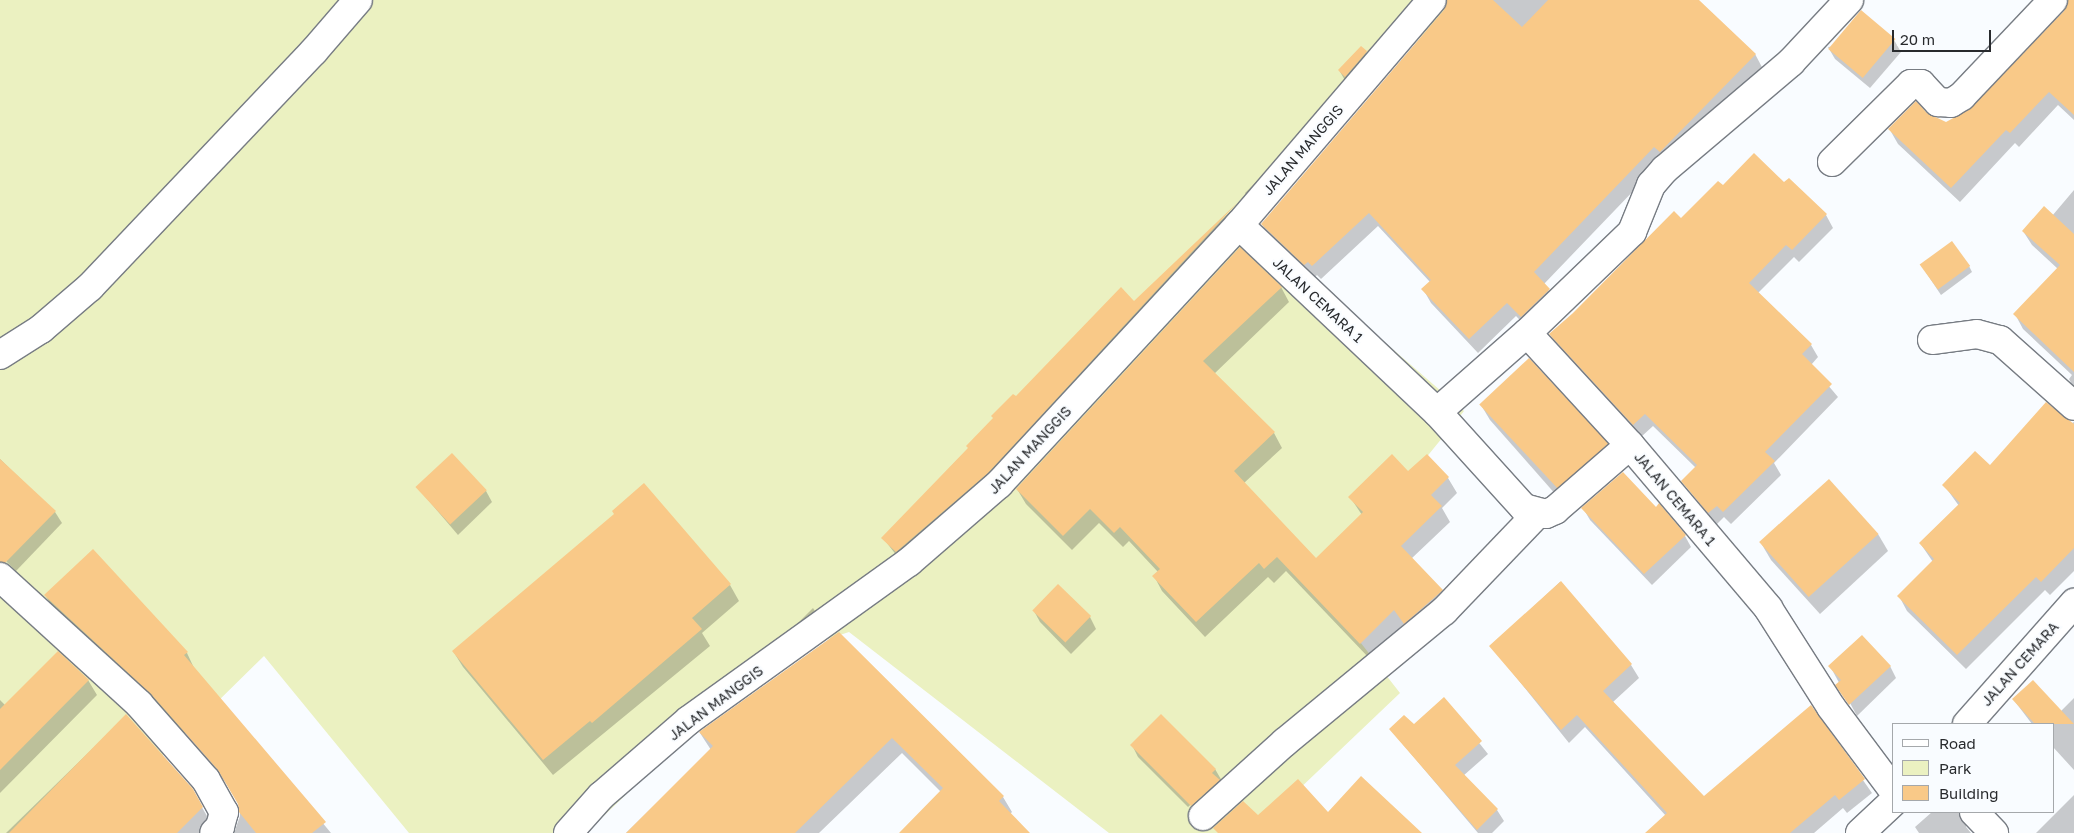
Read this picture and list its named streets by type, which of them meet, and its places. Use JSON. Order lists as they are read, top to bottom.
{
  "streets": {
    "street": ["JALAN MANGGIS", "JALAN CEMARA 1", "JALAN CEMARA"]
  },
  "crossings": [
    ["JALAN MANGGIS", "JALAN CEMARA 1"]
  ],
  "legend": ["Road", "Park", "Building"],
  "scale_bar": "20 m"
}
